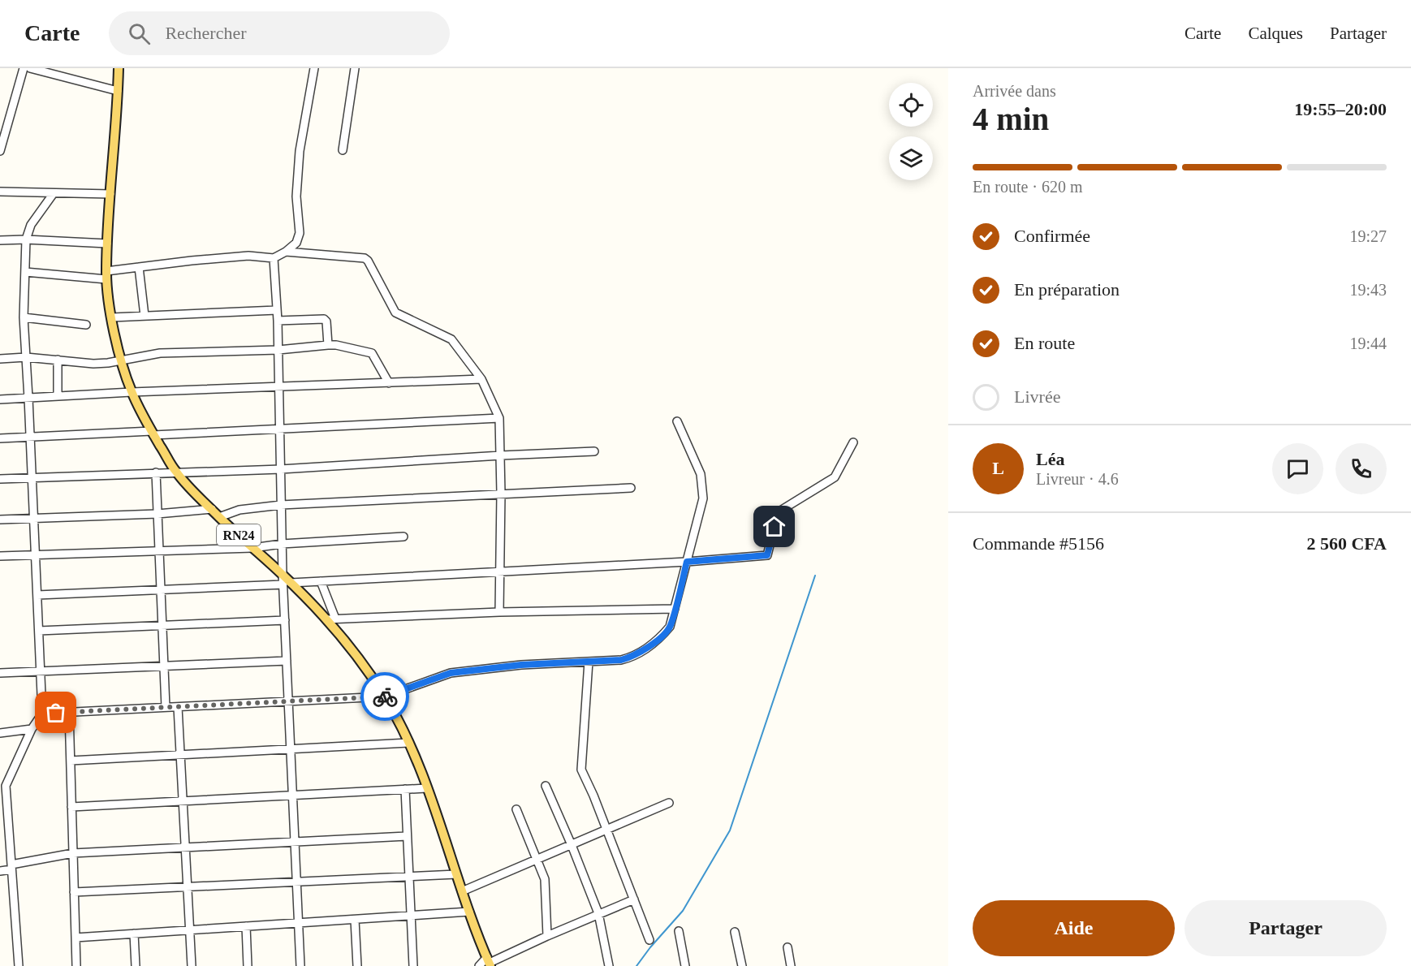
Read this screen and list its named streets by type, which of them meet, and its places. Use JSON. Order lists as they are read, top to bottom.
{
  "streets": {
    "main road": ["RN24"]
  },
  "page": {
    "header": "Carte",
    "search": "Rechercher",
    "nav": ["Carte", "Calques", "Partager"],
    "heading": ["4 min", "Arrivée dans", "19:55–20:00"],
    "panel": [
      "Léa",
      "Livreur · 4.6",
      "Commande #5156",
      "2 560 CFA"
    ],
    "bar": "En route · 620 m",
    "list": [
      ["Confirmée", "19:27"],
      ["En préparation", "19:43"],
      ["En route", "19:44"],
      "Livrée"
    ],
    "round": "L",
    "buttons": ["Aide", "Partager"]
  }
}
